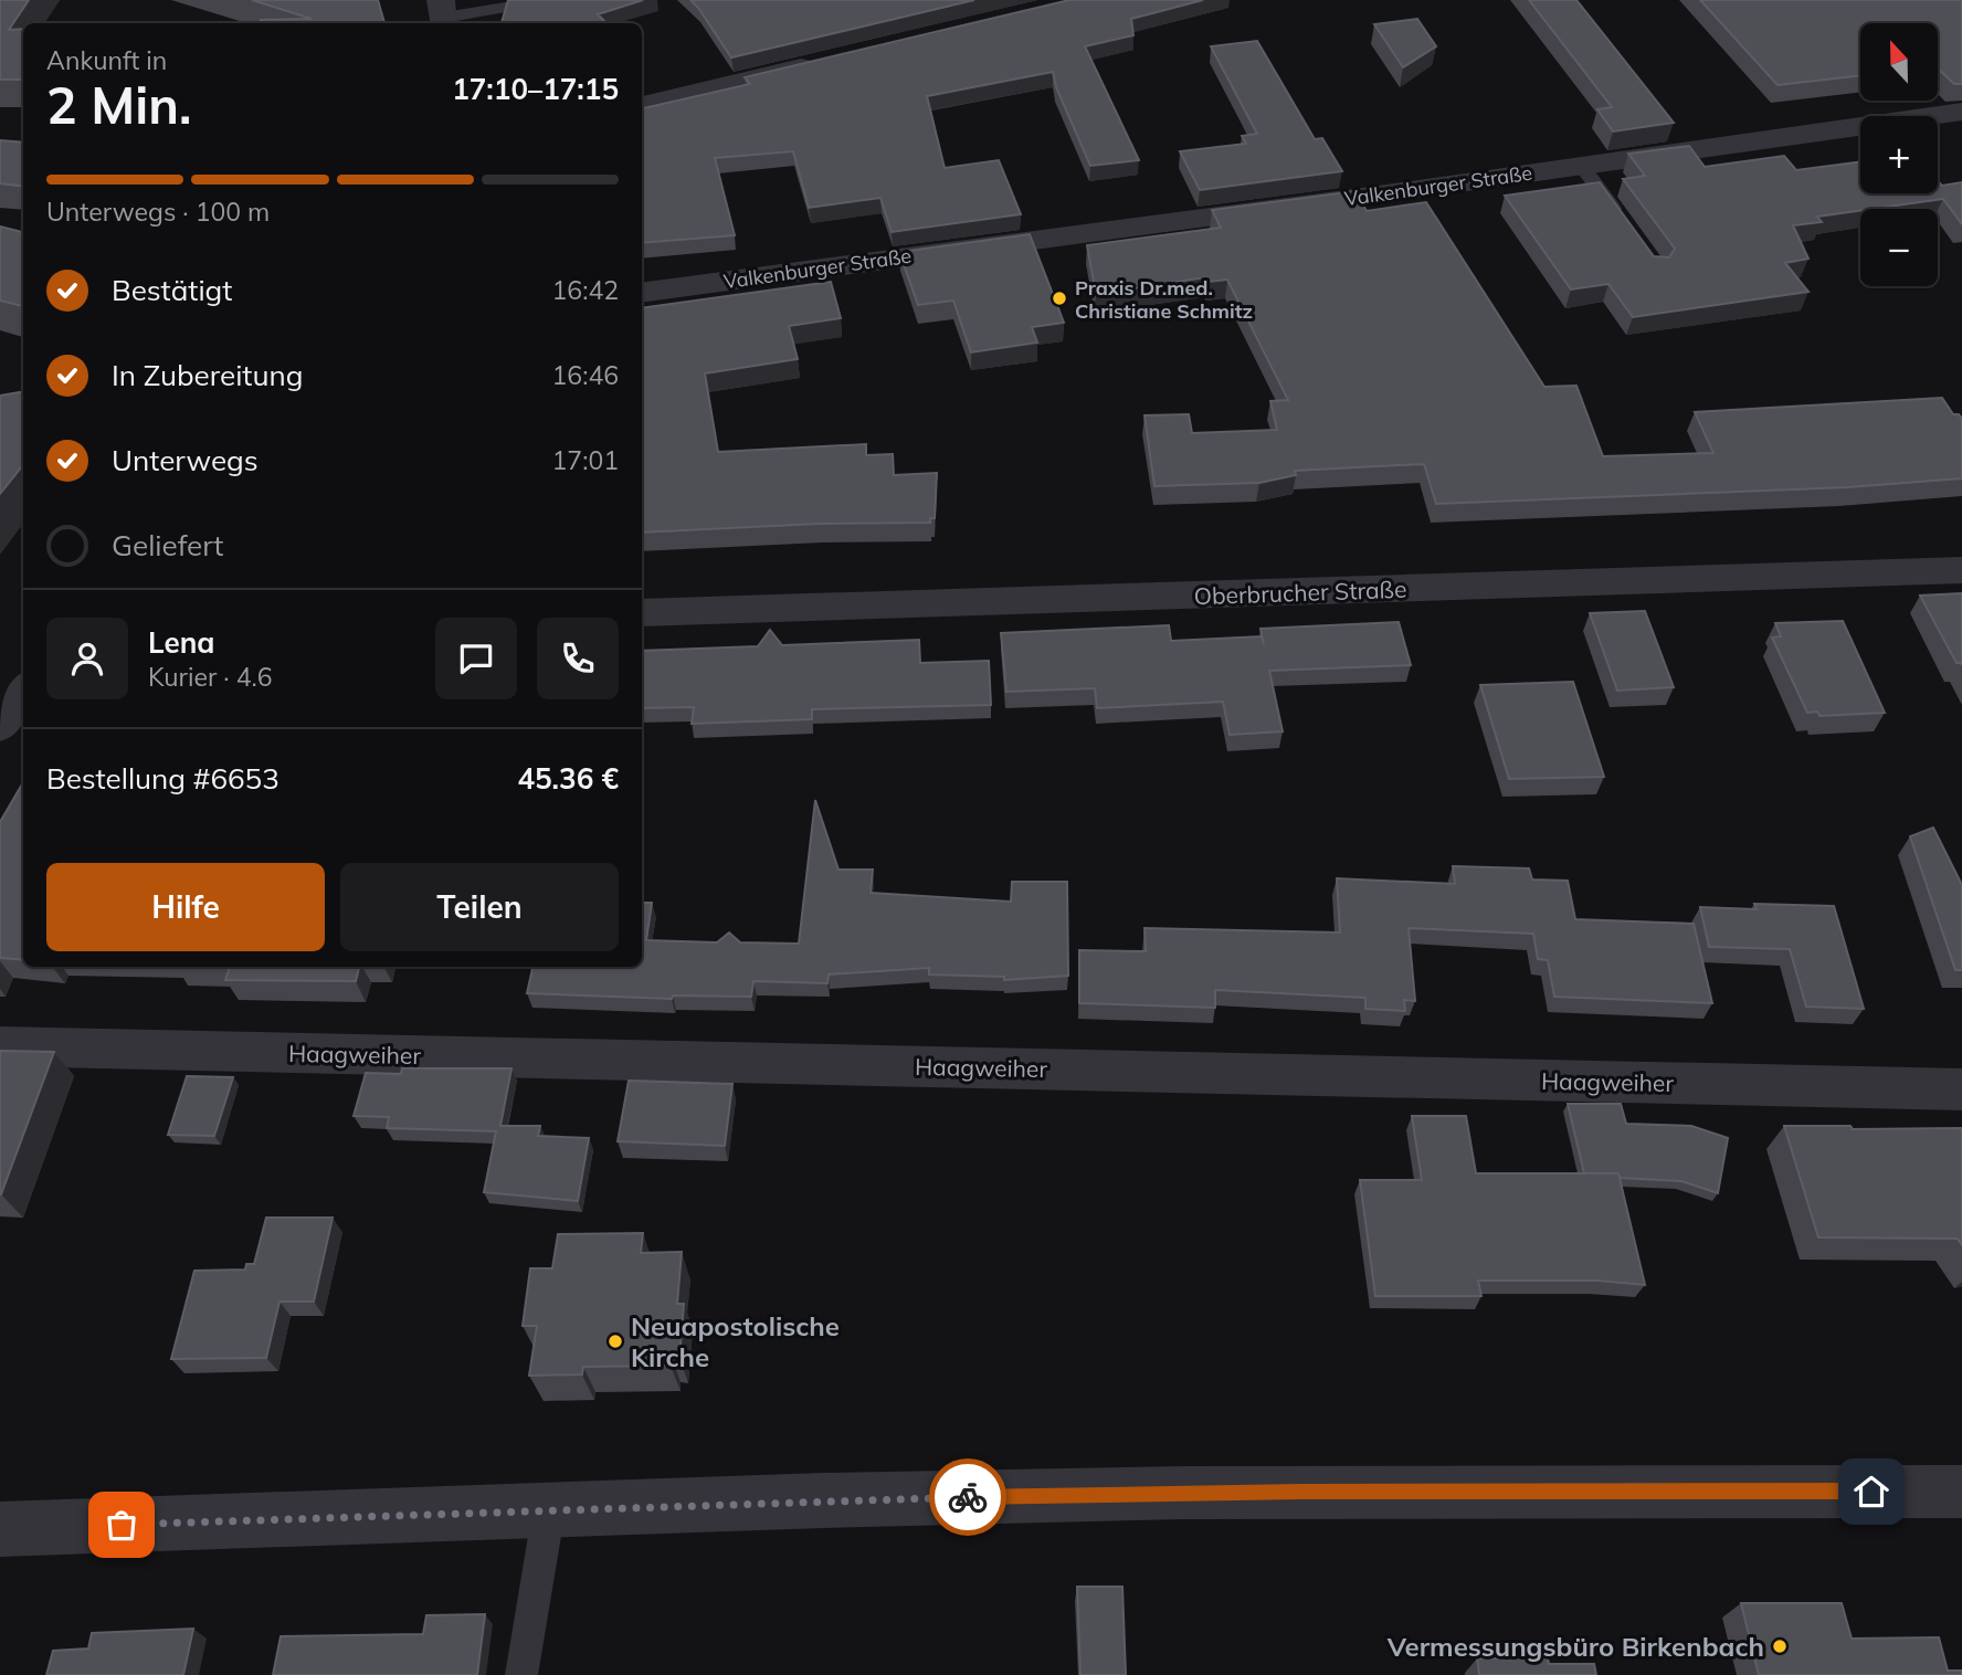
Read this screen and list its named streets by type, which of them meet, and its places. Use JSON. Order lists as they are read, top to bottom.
{
  "streets": {
    "street": ["Valkenburger Straße", "Oberbrucher Straße", "Haagweiher"]
  },
  "places": ["Praxis Dr.med. Christiane Schmitz", "Neuapostolische Kirche", "Vermessungsbüro Birkenbach"],
  "north": "top",
  "page": {
    "map_buttons": ["+", "−"],
    "heading": ["2 Min.", "Ankunft in", "17:10–17:15"],
    "panel": [
      "Lena",
      "Kurier · 4.6",
      "Bestellung #6653",
      "45.36 €"
    ],
    "bar": "Unterwegs · 100 m",
    "list": [
      ["Bestätigt", "16:42"],
      ["In Zubereitung", "16:46"],
      ["Unterwegs", "17:01"],
      "Geliefert"
    ],
    "buttons": ["Hilfe", "Teilen"]
  }
}
